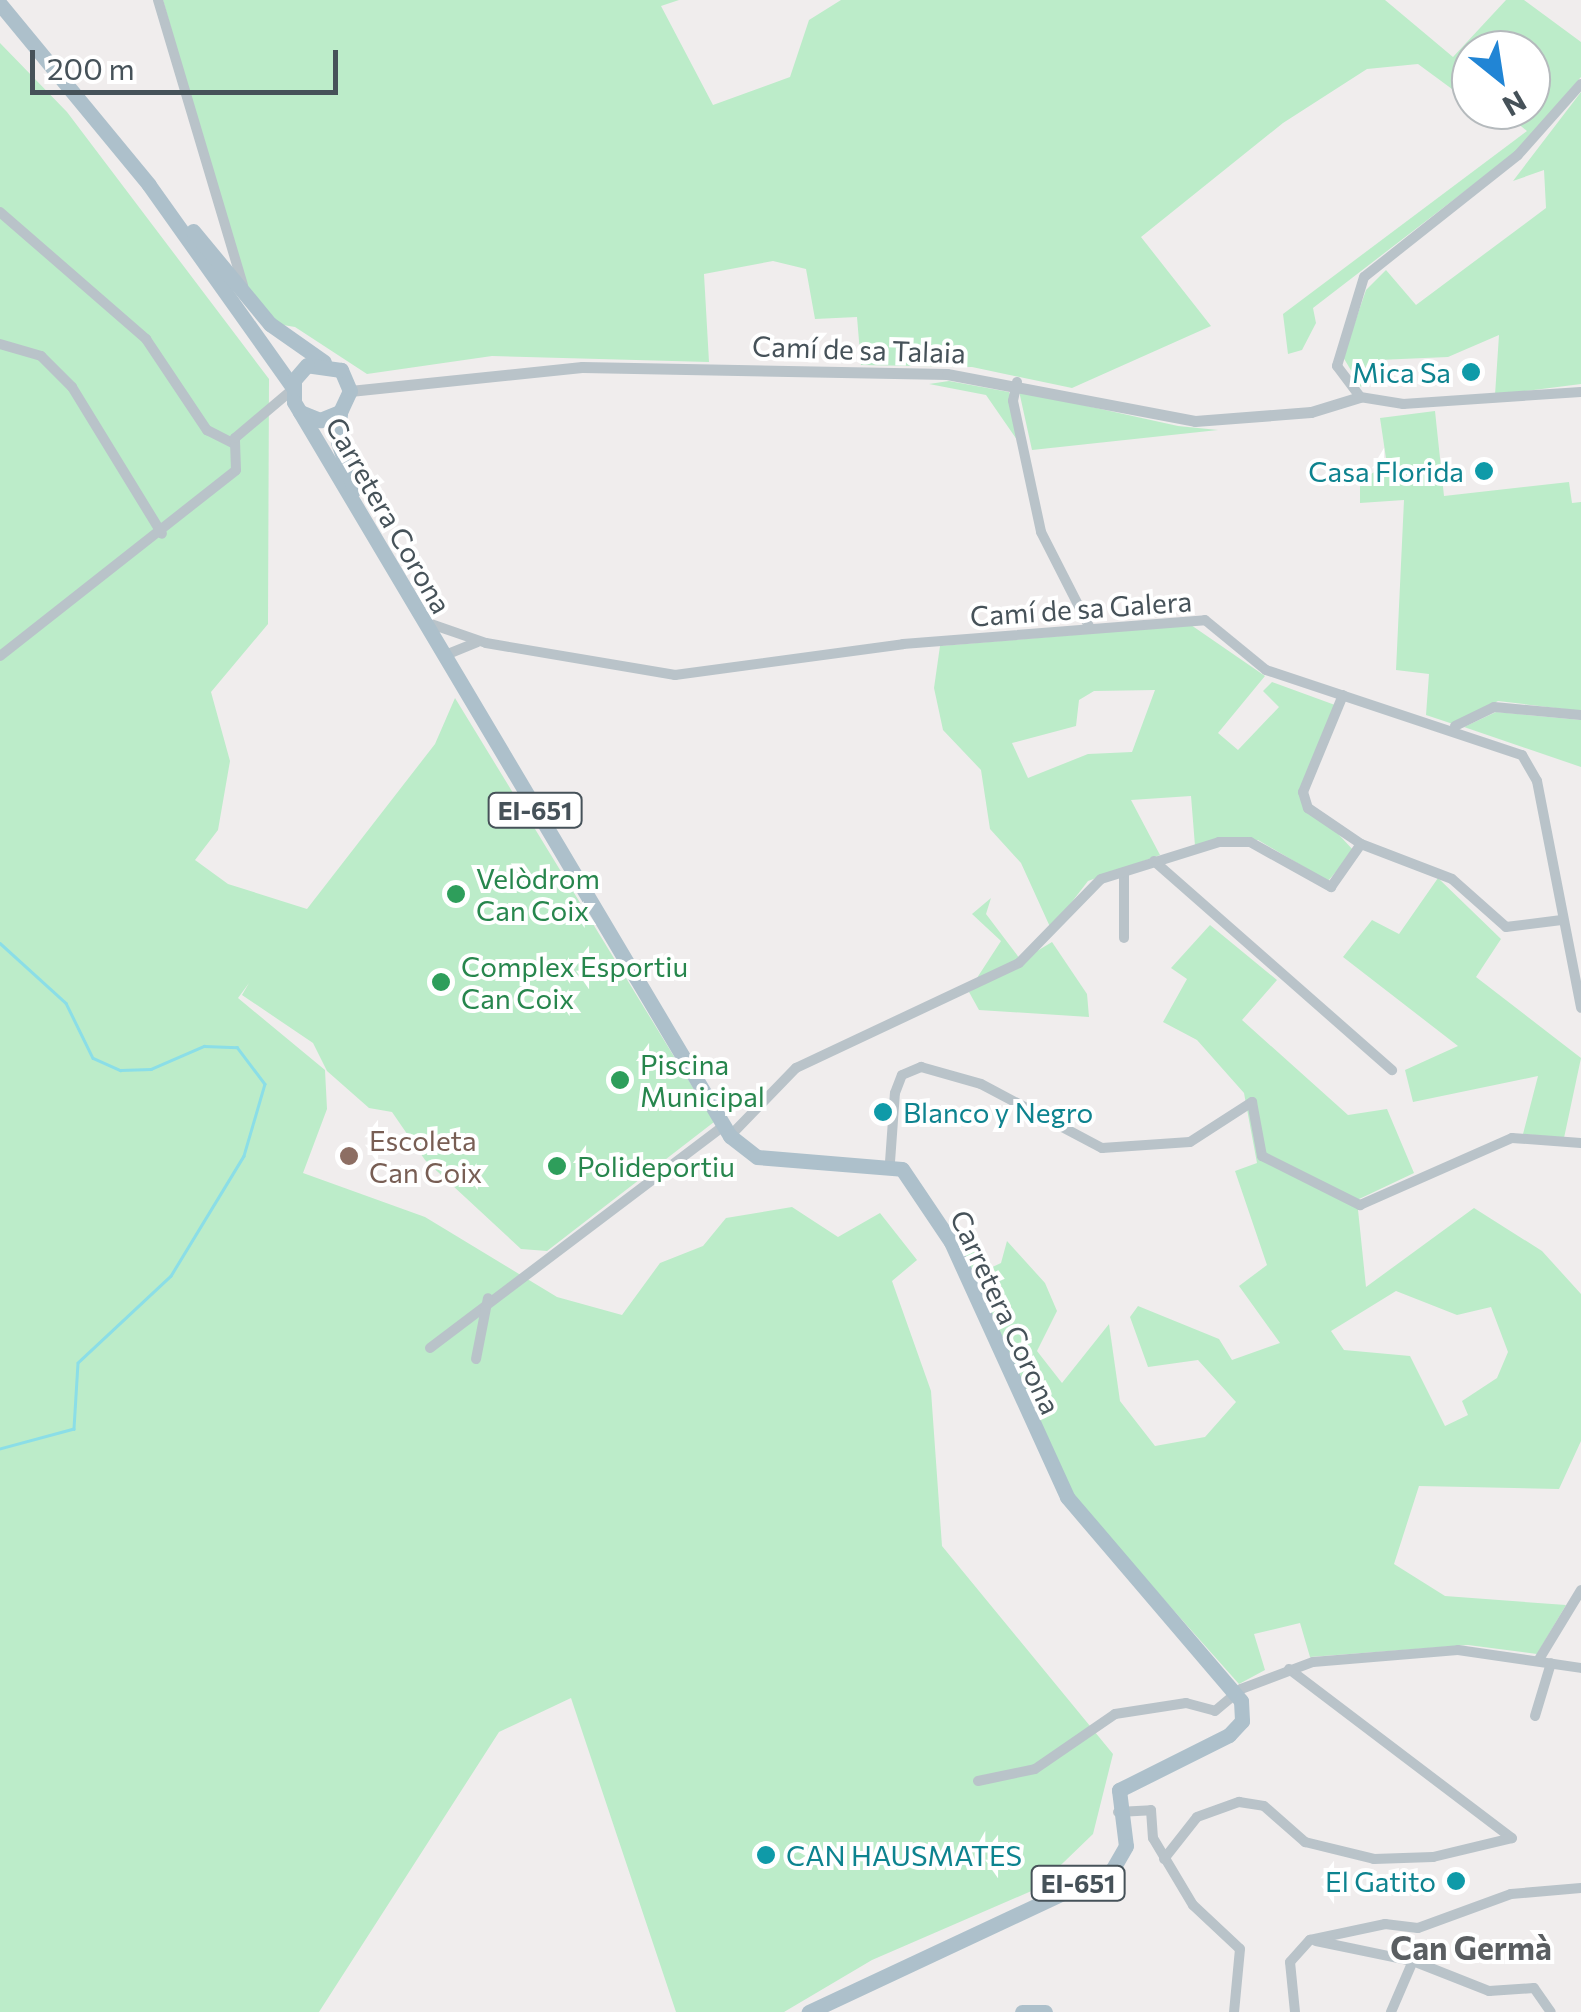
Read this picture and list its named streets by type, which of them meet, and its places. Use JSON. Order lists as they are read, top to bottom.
{
  "streets": {
    "main road": ["Carretera Corona", "EI-651"],
    "street": ["Camí de sa Talaia", "Camí de sa Galera"]
  },
  "crossings": [
    ["Camí de sa Talaia", "Carretera Corona"],
    ["Camí de sa Talaia", "EI-651"],
    ["Carretera Corona", "Camí de sa Galera"],
    ["Carretera Corona", "EI-651"]
  ],
  "districts": ["Can Germà"],
  "places": [
    "Mica Sa",
    "Casa Florida",
    "Velòdrom Can Coix",
    "Complex Esportiu Can Coix",
    "Piscina Municipal",
    "Blanco y Negro",
    "Escoleta Can Coix",
    "Polideportiu",
    "CAN HAUSMATES",
    "El Gatito"
  ],
  "scale_bar": "200 m",
  "north": "bottom right"
}
